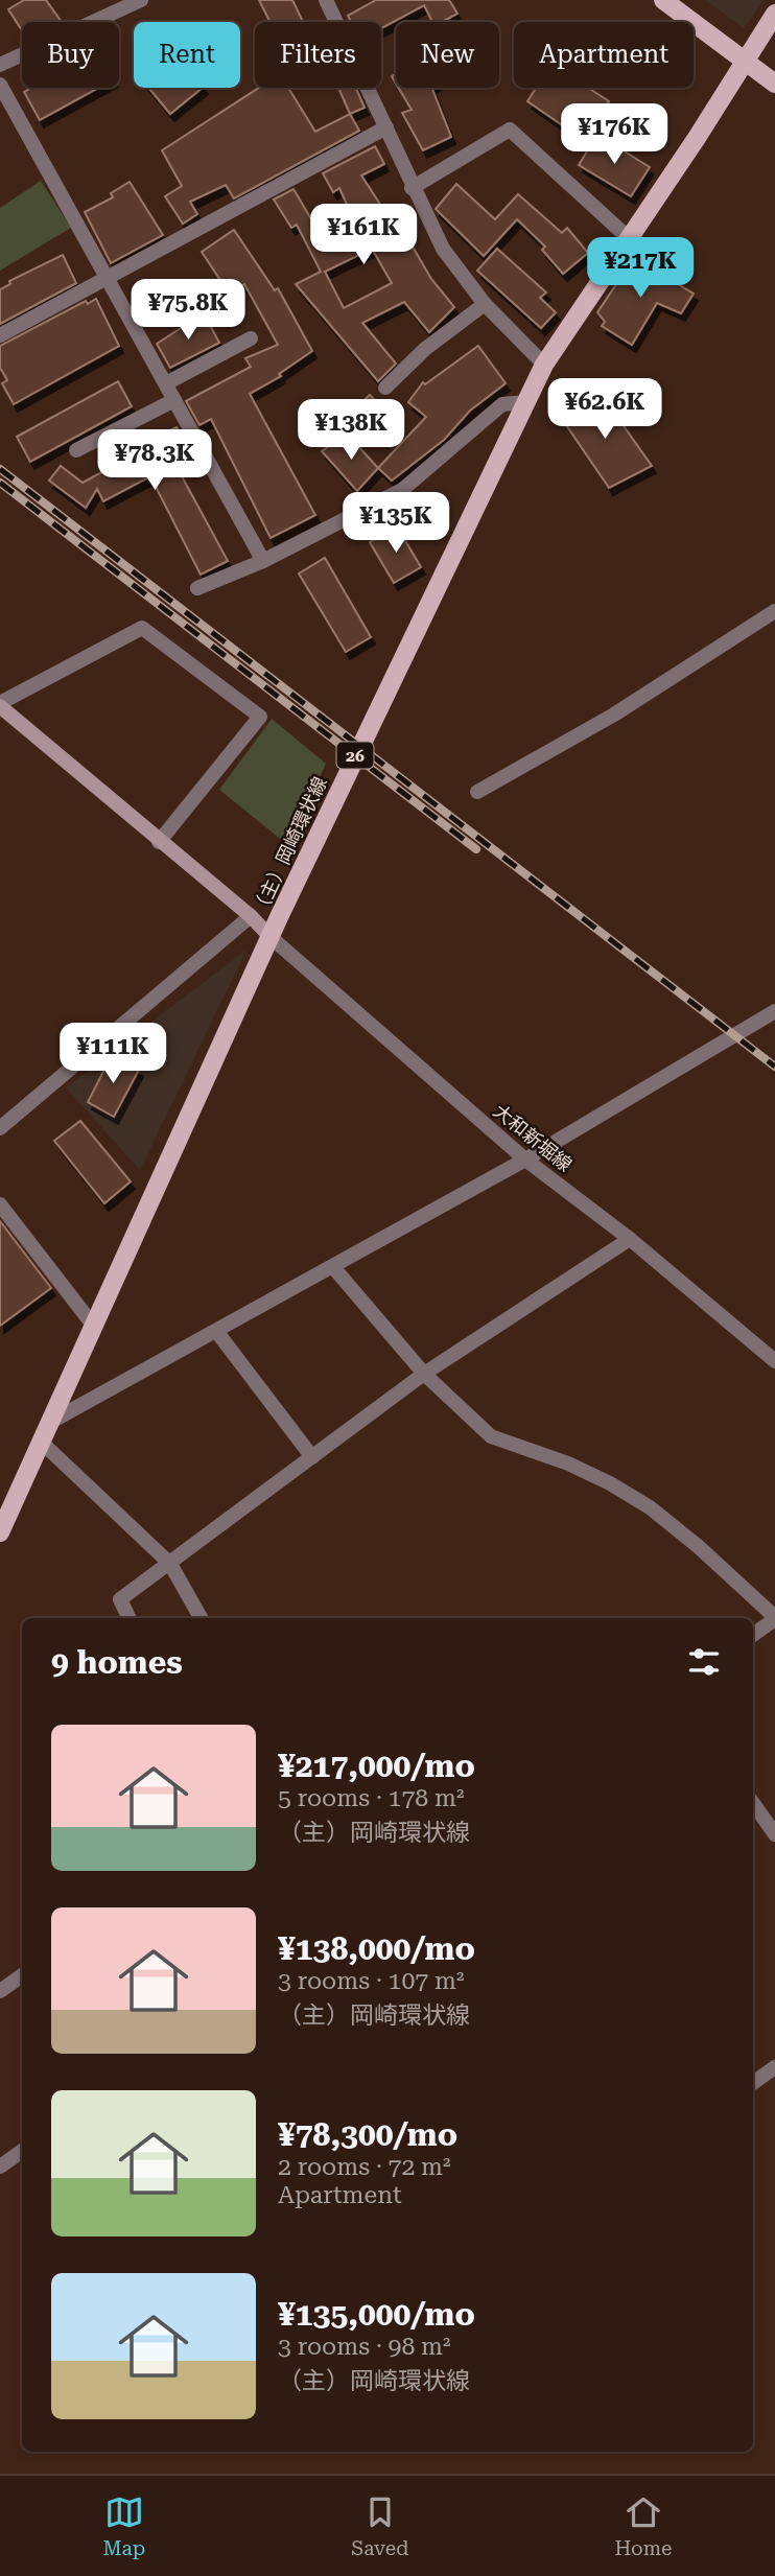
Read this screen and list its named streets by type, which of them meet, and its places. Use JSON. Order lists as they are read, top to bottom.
{
  "streets": {
    "main road": ["26", "（主）岡崎環状線"],
    "street": ["大和新堀線"]
  },
  "crossings": [
    ["（主）岡崎環状線", "大和新堀線"]
  ],
  "page": {
    "chip": [
      "Buy",
      "Rent",
      "Filters",
      "New",
      "Apartment"
    ],
    "price": [
      "¥176K",
      "¥161K",
      "¥217K",
      "¥75.8K",
      "¥62.6K",
      "¥138K",
      "¥78.3K",
      "¥135K",
      "¥111K"
    ],
    "heading": "9 homes",
    "list": [
      {
        "name": "¥217,000/mo",
        "note": "5 rooms · 178 m² · （主）岡崎環状線"
      },
      {
        "name": "¥138,000/mo",
        "note": "3 rooms · 107 m² · （主）岡崎環状線"
      },
      {
        "name": "¥78,300/mo",
        "note": "2 rooms · 72 m² · Apartment"
      },
      {
        "name": "¥135,000/mo",
        "note": "3 rooms · 98 m² · （主）岡崎環状線"
      }
    ],
    "tabs": ["Map", "Saved", "Home"]
  }
}
